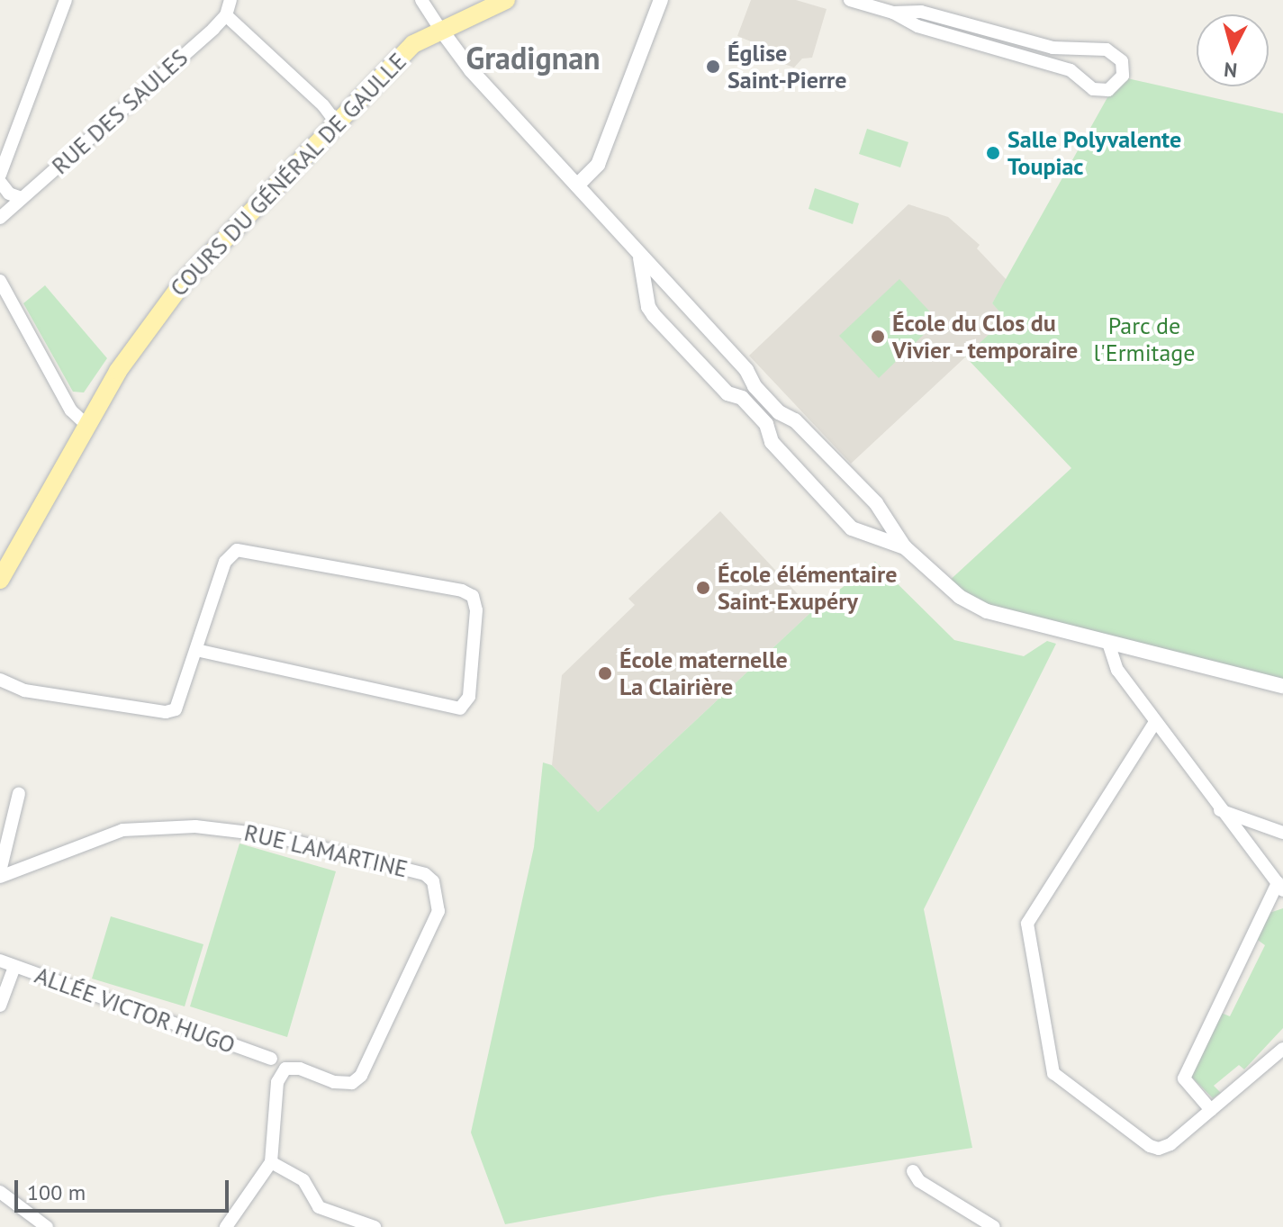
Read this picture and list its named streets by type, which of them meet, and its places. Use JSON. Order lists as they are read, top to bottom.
{
  "streets": {
    "main road": ["COURS DU GÉNÉRAL DE GAULLE"],
    "street": ["RUE DES SAULES", "RUE LAMARTINE", "ALLÉE VICTOR HUGO"]
  },
  "districts": ["Gradignan"],
  "parks": ["Parc de l'Ermitage"],
  "places": [
    "Église Saint-Pierre",
    "Salle Polyvalente Toupiac",
    "École du Clos du Vivier - temporaire",
    "École élémentaire Saint-Exupéry",
    "École maternelle La Clairière"
  ],
  "scale_bar": "100 m",
  "north": "bottom"
}
